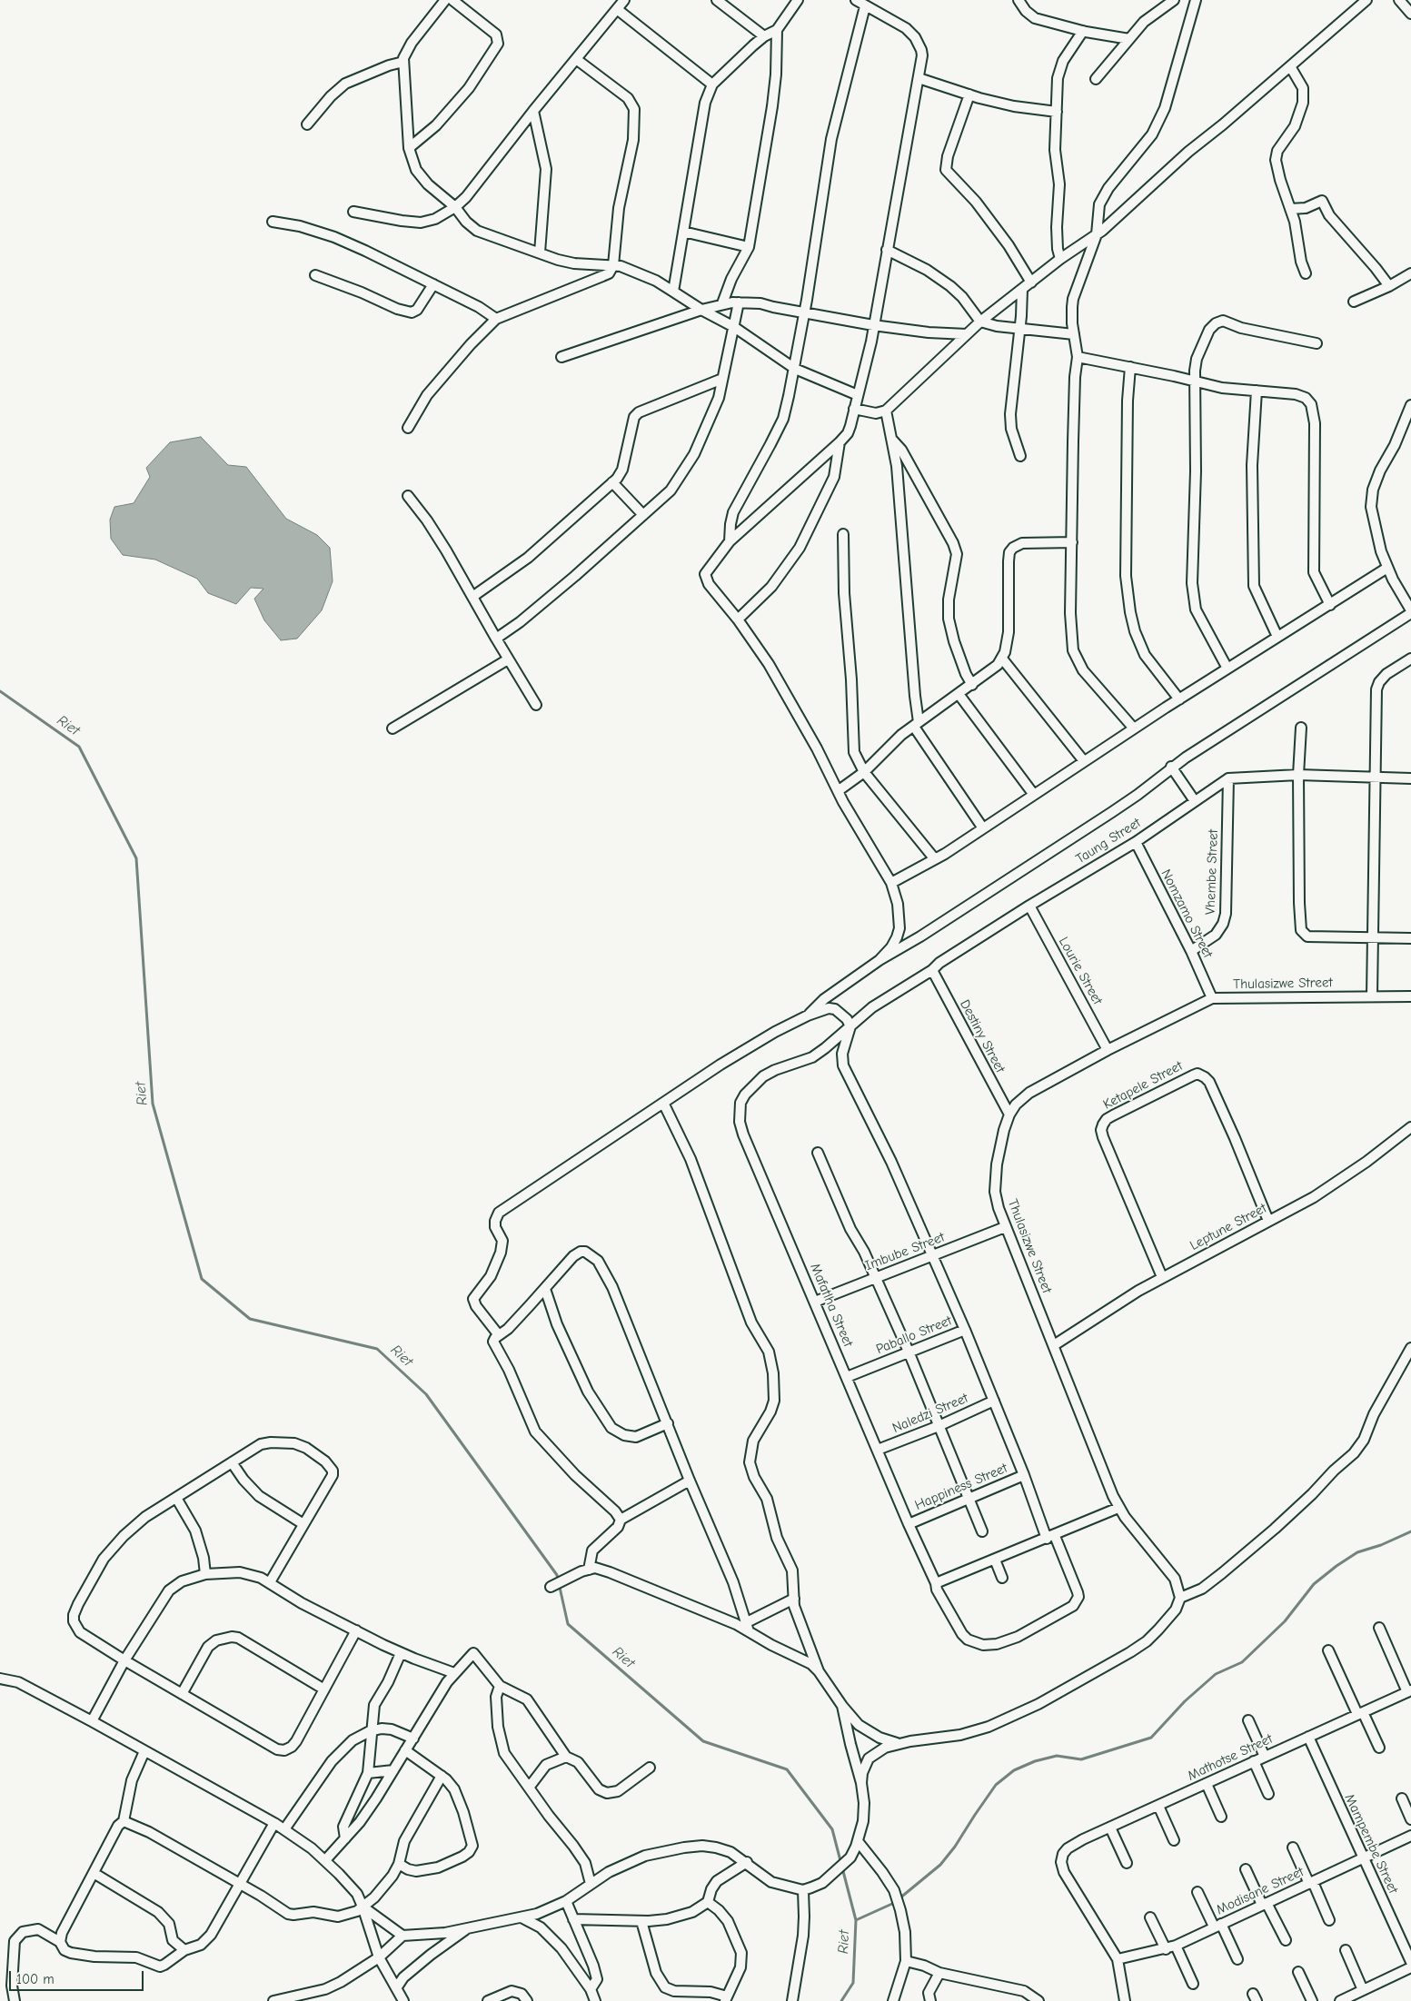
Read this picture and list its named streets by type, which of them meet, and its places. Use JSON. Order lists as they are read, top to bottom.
{
  "streets": {
    "street": [
      "Taung Street",
      "Vhembe Street",
      "Nomzamo Street",
      "Lourie Street",
      "Thulasizwe Street",
      "Destiny Street",
      "Ketapele Street",
      "Leptune Street",
      "Imbube Street",
      "Mafatlha Street",
      "Paballo Street",
      "Naledzi Street",
      "Happiness Street",
      "Mathotse Street",
      "Mampembe Street",
      "Modisane Street"
    ]
  },
  "crossings": [
    ["Taung Street", "Vhembe Street"],
    ["Taung Street", "Nomzamo Street"],
    ["Taung Street", "Lourie Street"],
    ["Taung Street", "Destiny Street"],
    ["Taung Street", "Mafatlha Street"],
    ["Taung Street", "Paballo Street"],
    ["Vhembe Street", "Nomzamo Street"],
    ["Nomzamo Street", "Thulasizwe Street"],
    ["Lourie Street", "Thulasizwe Street"],
    ["Thulasizwe Street", "Destiny Street"],
    ["Thulasizwe Street", "Leptune Street"],
    ["Thulasizwe Street", "Imbube Street"],
    ["Ketapele Street", "Leptune Street"],
    ["Imbube Street", "Mafatlha Street"],
    ["Imbube Street", "Paballo Street"],
    ["Mafatlha Street", "Paballo Street"],
    ["Mafatlha Street", "Naledzi Street"],
    ["Mafatlha Street", "Happiness Street"],
    ["Paballo Street", "Naledzi Street"],
    ["Paballo Street", "Happiness Street"],
    ["Naledzi Street", "Happiness Street"],
    ["Mathotse Street", "Mampembe Street"],
    ["Mathotse Street", "Modisane Street"],
    ["Mampembe Street", "Modisane Street"]
  ],
  "water": ["Riet"],
  "scale_bar": "100 m"
}
